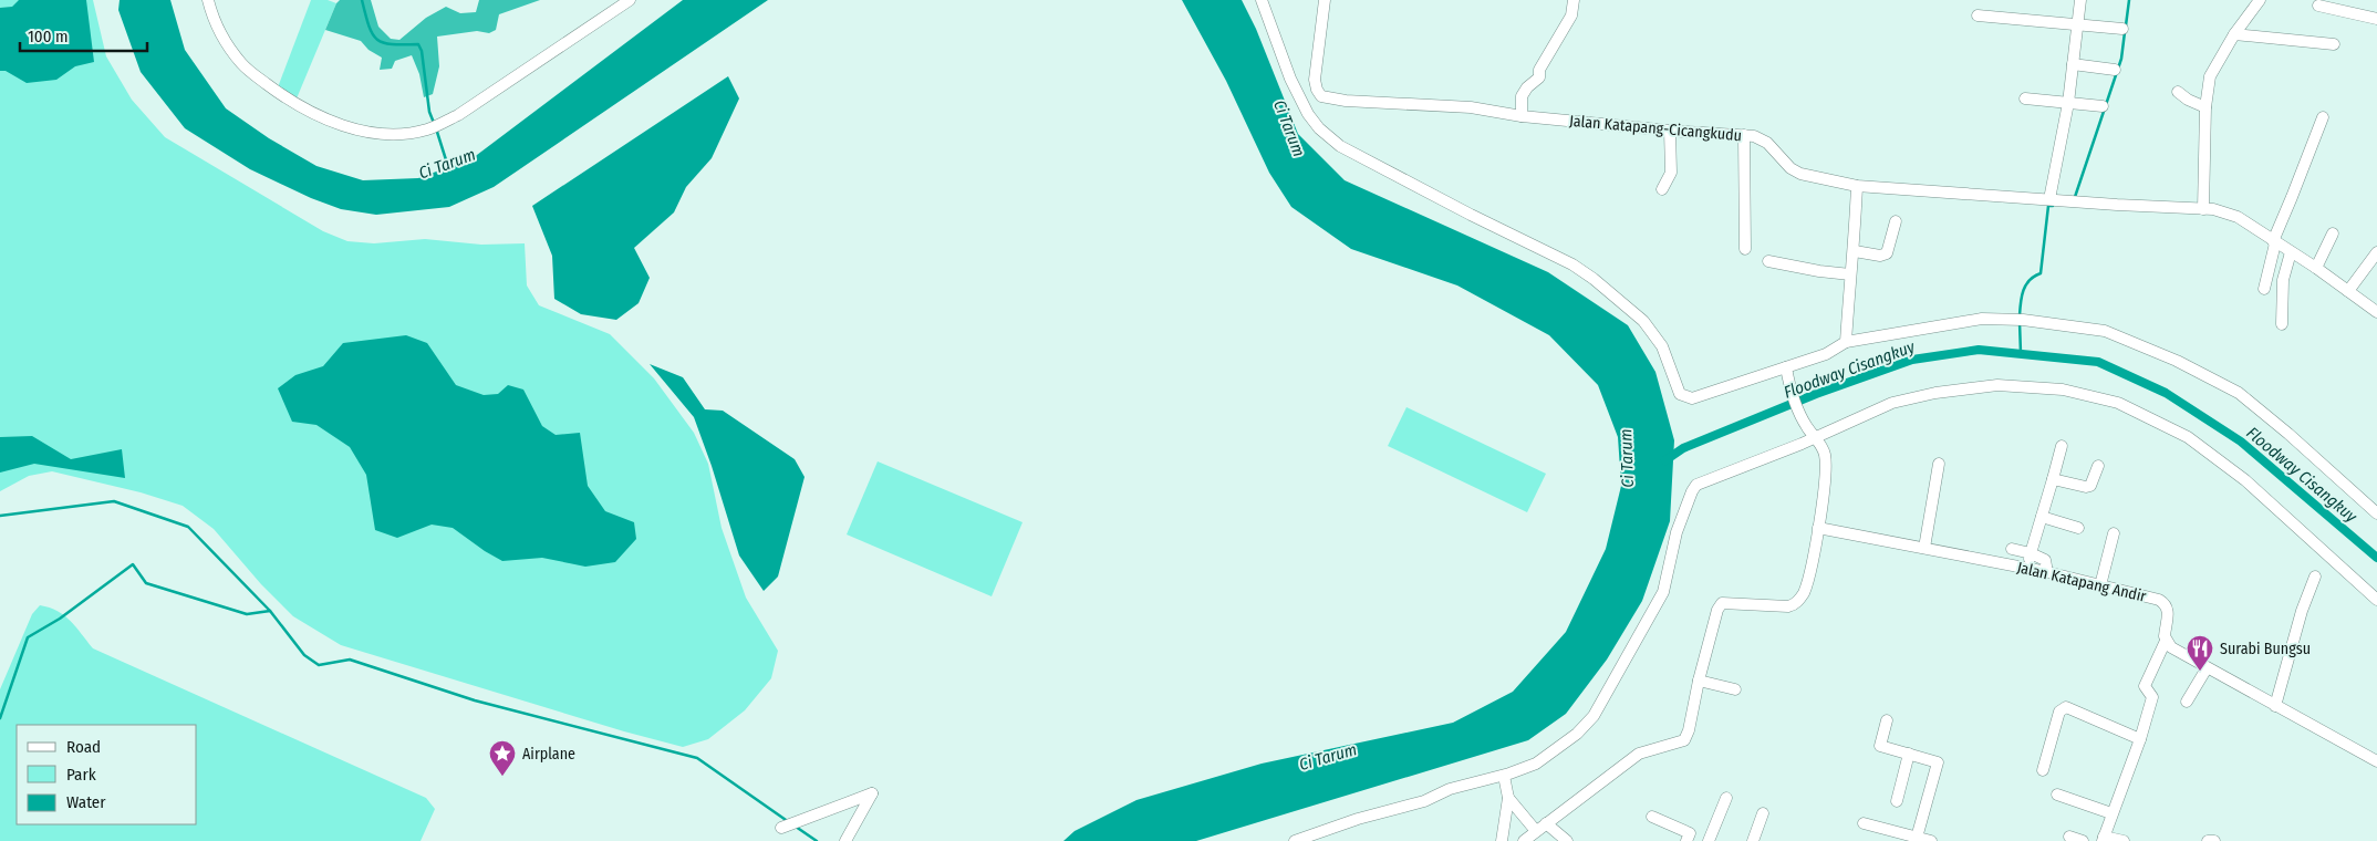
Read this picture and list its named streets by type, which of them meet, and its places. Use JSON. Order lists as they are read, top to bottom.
{
  "streets": {
    "street": ["Jalan Katapang-Cicangkudu", "Jalan Katapang Andir"]
  },
  "water": ["Ci Tarum", "Floodway Cisangkuy"],
  "places": {
    "restaurant": ["Surabi Bungsu"],
    "place": ["Airplane"]
  },
  "legend": ["Road", "Park", "Water"],
  "scale_bar": "100 m"
}
